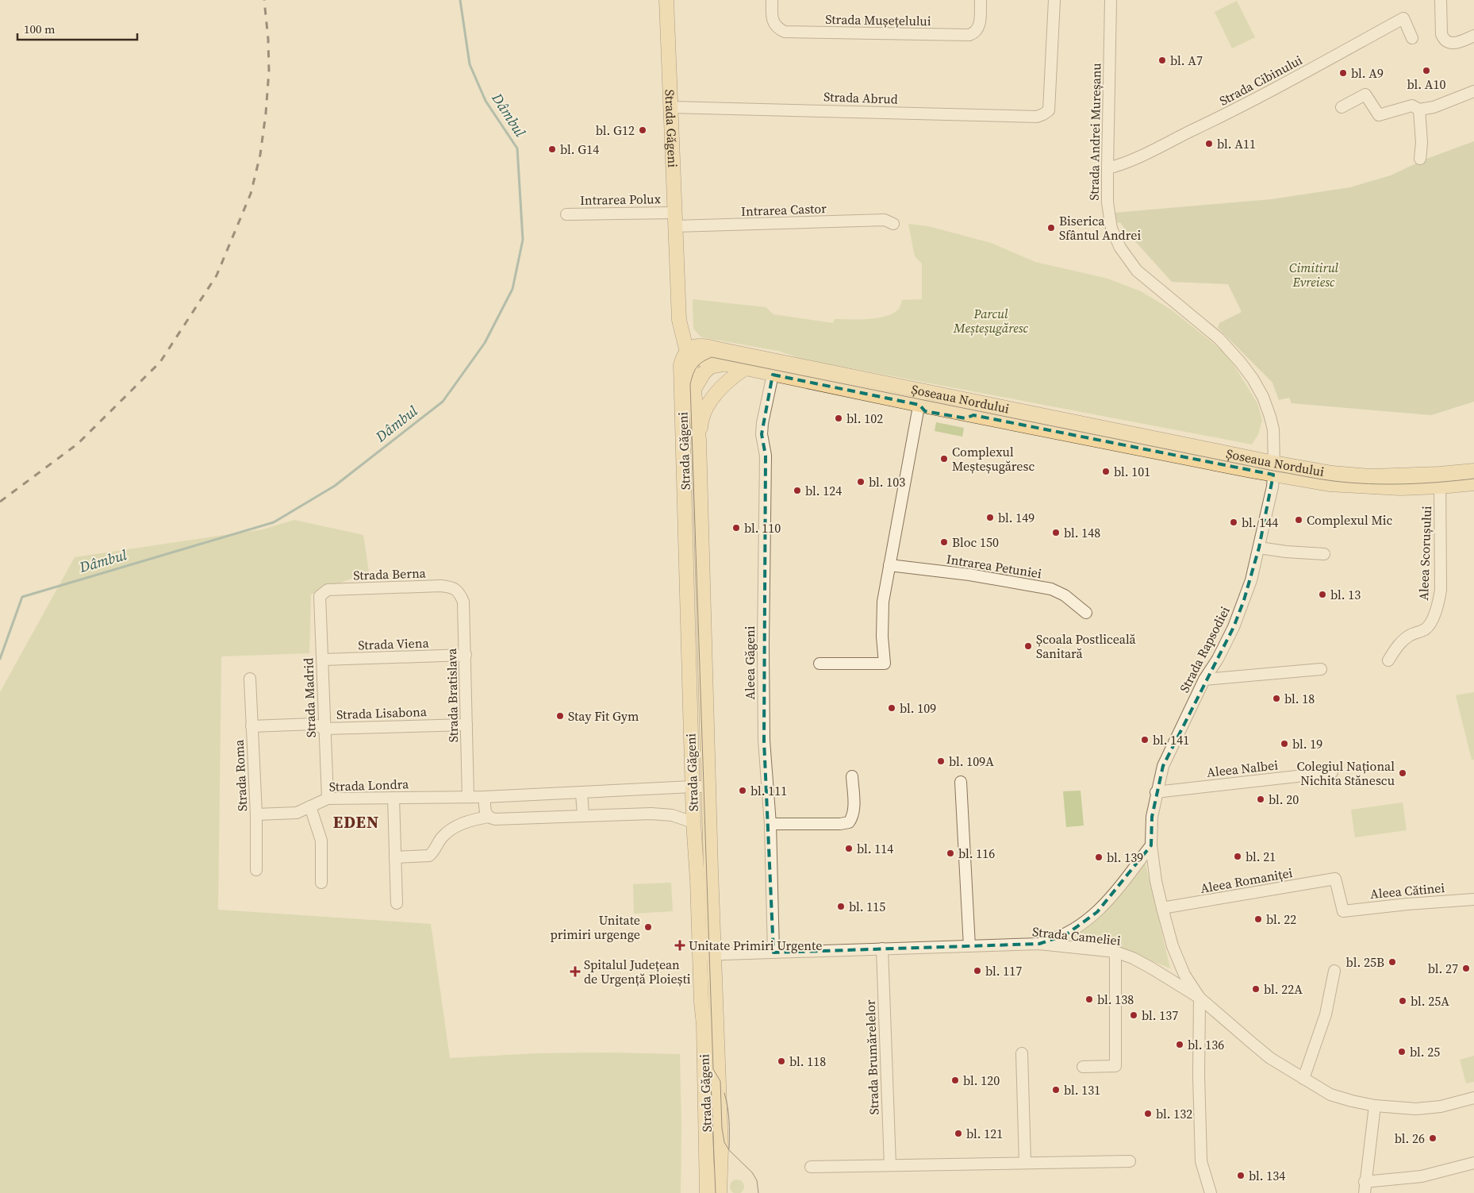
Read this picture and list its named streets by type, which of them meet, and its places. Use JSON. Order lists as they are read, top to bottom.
{
  "streets": {
    "main road": ["Strada Găgeni", "Șoseaua Nordului"],
    "street": [
      "Strada Mușețelului",
      "Strada Cibinului",
      "Strada Abrud",
      "Strada Andrei Mureșanu",
      "Intrarea Polux",
      "Intrarea Castor",
      "Aleea Scorușului",
      "Intrarea Petuniei",
      "Strada Berna",
      "Strada Viena",
      "Strada Rapsodiei",
      "Aleea Găgeni",
      "Strada Bratislava",
      "Strada Madrid",
      "Strada Lisabona",
      "Aleea Nalbei",
      "Strada Roma",
      "Strada Londra",
      "Aleea Romaniței",
      "Aleea Cătinei",
      "Strada Cameliei",
      "Strada Brumărelelor"
    ]
  },
  "crossings": [
    ["Strada Cibinului", "Strada Andrei Mureșanu"],
    ["Strada Abrud", "Strada Găgeni"],
    ["Strada Găgeni", "Intrarea Polux"],
    ["Strada Găgeni", "Intrarea Castor"],
    ["Strada Găgeni", "Șoseaua Nordului"],
    ["Strada Găgeni", "Strada Londra"],
    ["Strada Găgeni", "Strada Cameliei"],
    ["Strada Andrei Mureșanu", "Șoseaua Nordului"],
    ["Strada Andrei Mureșanu", "Strada Rapsodiei"],
    ["Șoseaua Nordului", "Aleea Scorușului"],
    ["Șoseaua Nordului", "Strada Rapsodiei"],
    ["Șoseaua Nordului", "Aleea Găgeni"],
    ["Strada Berna", "Strada Bratislava"],
    ["Strada Berna", "Strada Madrid"],
    ["Strada Viena", "Strada Bratislava"],
    ["Strada Viena", "Strada Madrid"],
    ["Strada Rapsodiei", "Aleea Nalbei"],
    ["Strada Rapsodiei", "Aleea Romaniței"],
    ["Strada Rapsodiei", "Strada Cameliei"],
    ["Aleea Găgeni", "Strada Cameliei"],
    ["Strada Bratislava", "Strada Lisabona"],
    ["Strada Bratislava", "Strada Londra"],
    ["Strada Madrid", "Strada Lisabona"],
    ["Strada Madrid", "Strada Londra"],
    ["Strada Lisabona", "Strada Roma"],
    ["Strada Roma", "Strada Londra"],
    ["Aleea Romaniței", "Aleea Cătinei"],
    ["Strada Cameliei", "Strada Brumărelelor"]
  ],
  "districts": ["EDEN"],
  "water": ["Dâmbul"],
  "parks": ["Cimitirul Evreiesc", "Parcul Meșteșugăresc"],
  "places": {
    "other": [
      "bl. A7",
      "bl. A10",
      "bl. A9",
      "bl. G12",
      "bl. A11",
      "bl. G14",
      "Biserica Sfântul Andrei",
      "bl. 102",
      "Complexul Meșteșugăresc",
      "bl. 101",
      "bl. 103",
      "bl. 124",
      "bl. 149",
      "Complexul Mic",
      "bl. 144",
      "bl. 110",
      "bl. 148",
      "Bloc 150",
      "bl. 13",
      "Școala Postliceală Sanitară",
      "bl. 18",
      "bl. 109",
      "Stay Fit Gym",
      "bl. 141",
      "bl. 19",
      "bl. 109A",
      "Colegiul Național Nichita Stănescu",
      "bl. 111",
      "bl. 20",
      "bl. 114",
      "bl. 116",
      "bl. 21",
      "bl. 139",
      "bl. 115",
      "bl. 22",
      "Unitate primiri urgenge",
      "bl. 25B",
      "bl. 27",
      "bl. 117",
      "bl. 22A",
      "bl. 138",
      "bl. 25A",
      "bl. 137",
      "bl. 136",
      "bl. 25",
      "bl. 118",
      "bl. 120",
      "bl. 131",
      "bl. 132",
      "bl. 121",
      "bl. 26",
      "bl. 134"
    ],
    "health": ["Unitate Primiri Urgente", "Spitalul Județean de Urgență Ploiești"]
  },
  "scale_bar": "100 m"
}
